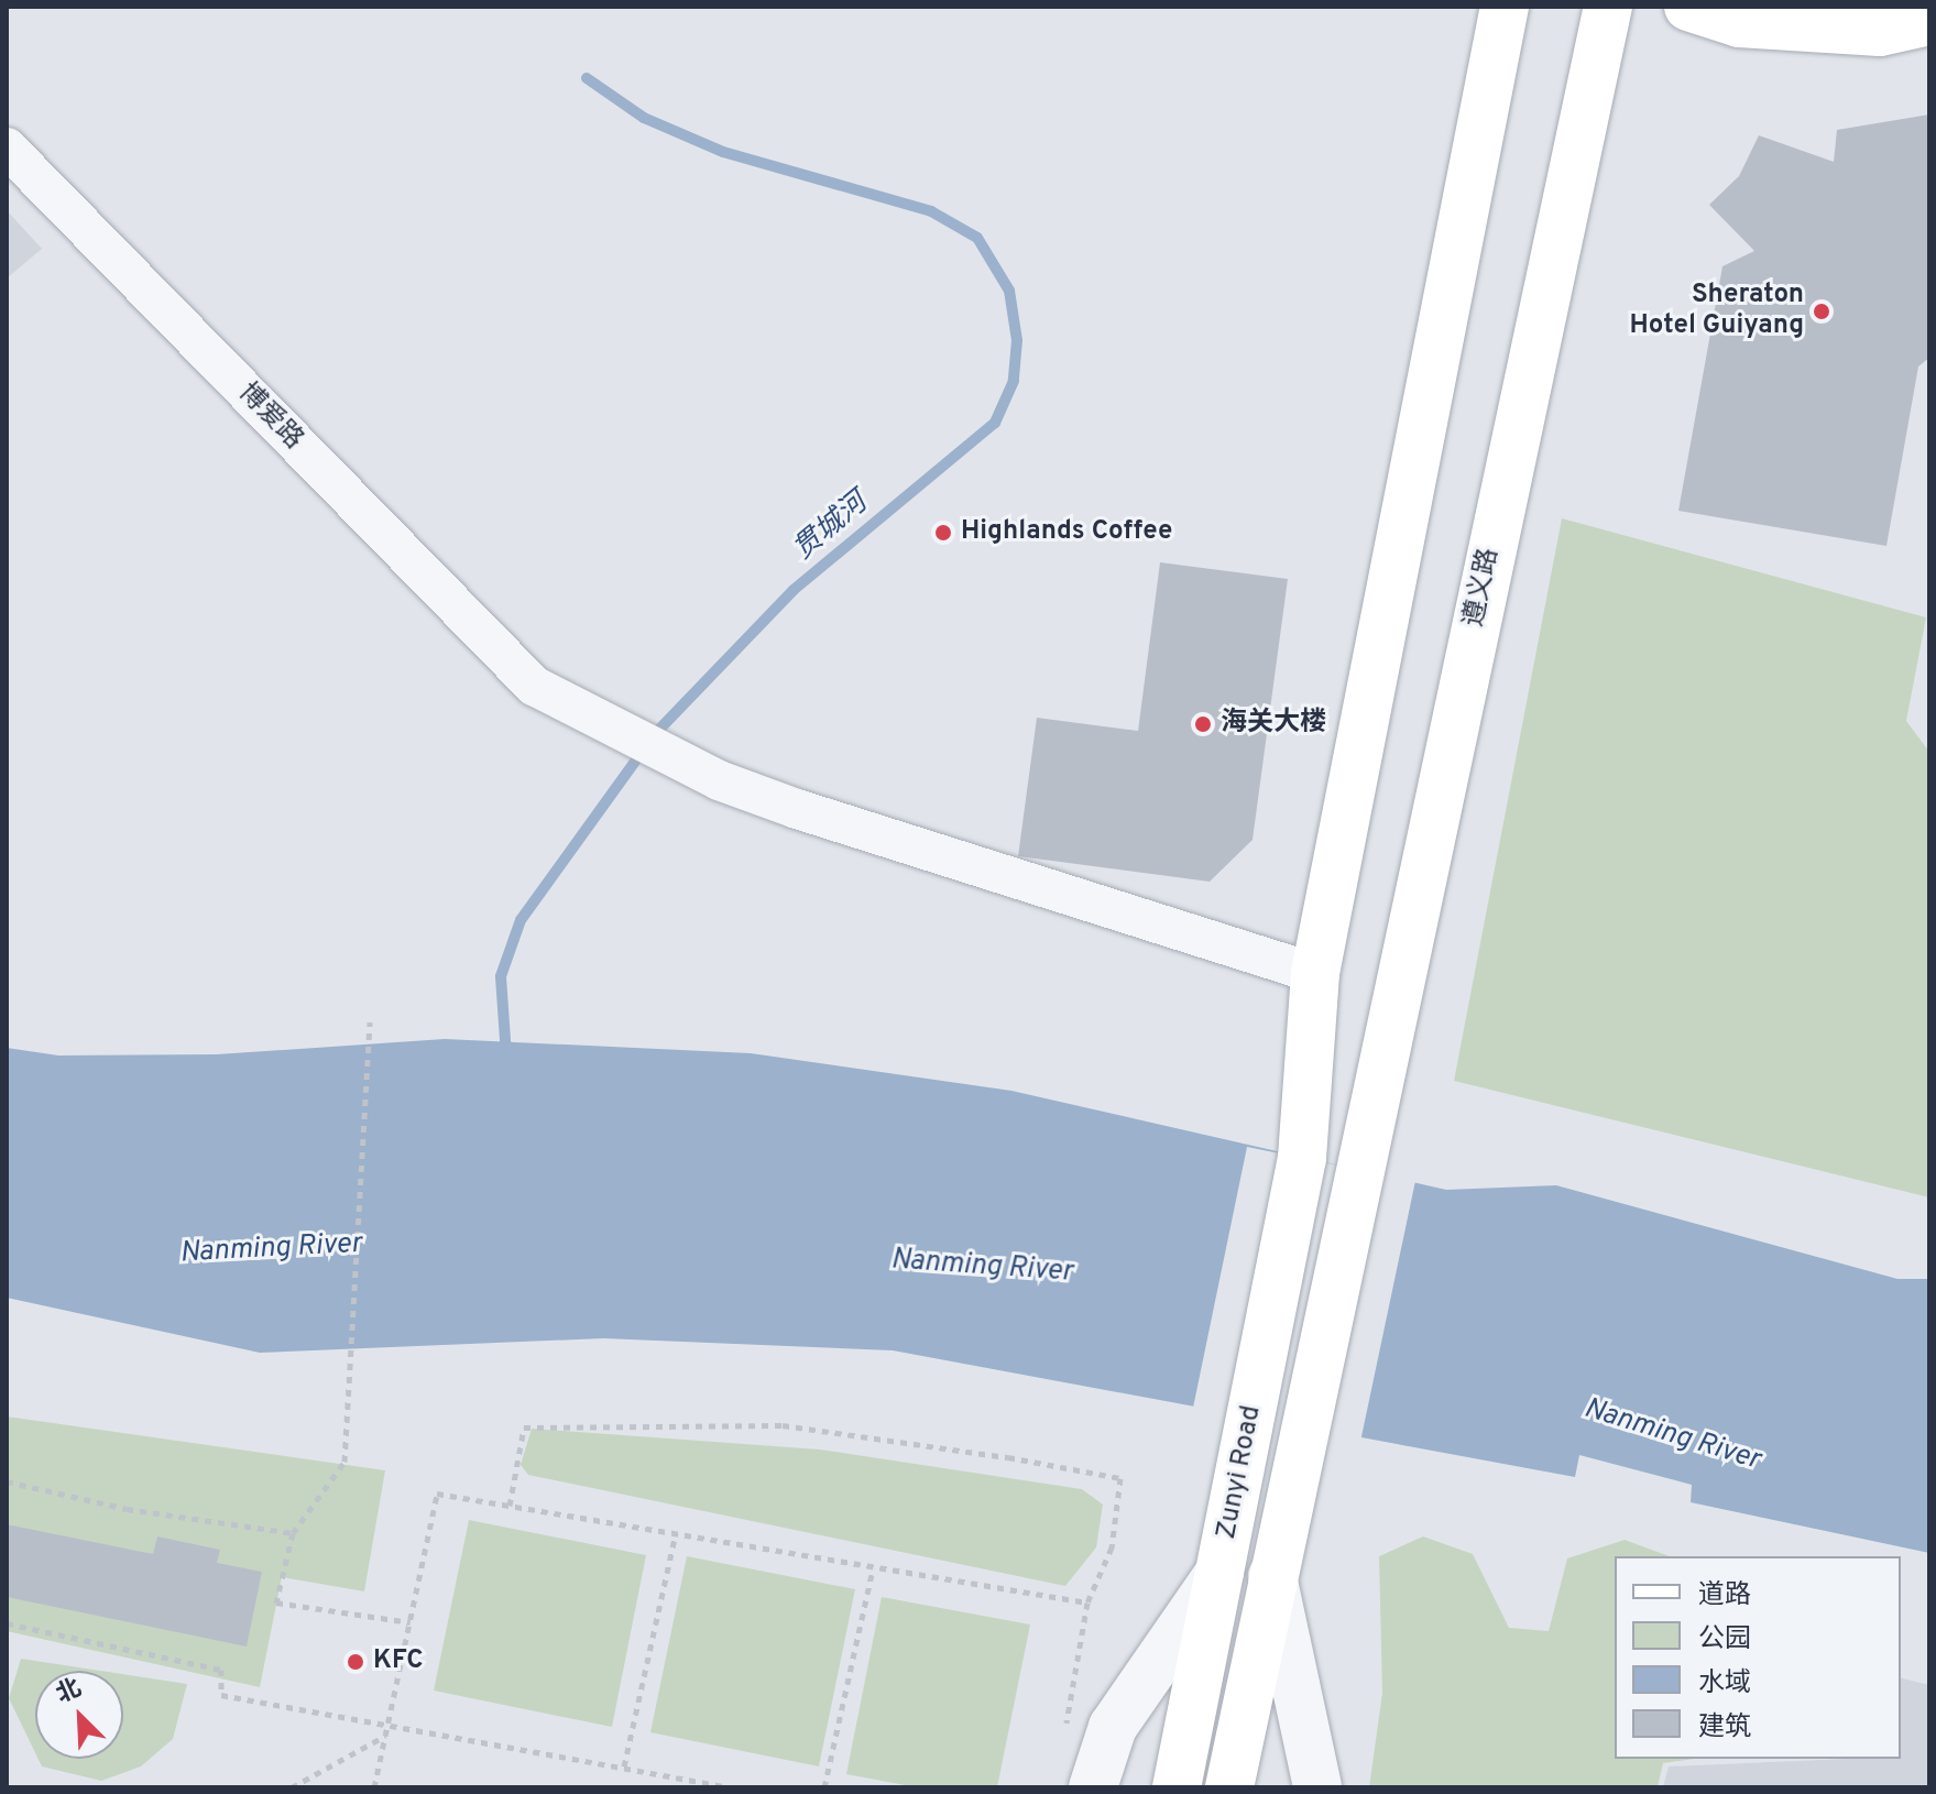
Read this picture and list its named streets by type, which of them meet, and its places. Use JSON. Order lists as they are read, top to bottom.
{
  "streets": {
    "main road": ["遵义路", "Zunyi Road"],
    "street": ["博爱路"]
  },
  "crossings": [
    ["博爱路", "Zunyi Road"],
    ["遵义路", "Zunyi Road"]
  ],
  "water": ["贯城河", "Nanming River"],
  "places": [
    "Sheraton Hotel Guiyang",
    "Highlands Coffee",
    "海关大楼",
    "KFC"
  ],
  "legend": [
    "道路",
    "公园",
    "水域",
    "建筑"
  ],
  "north": "top left"
}
